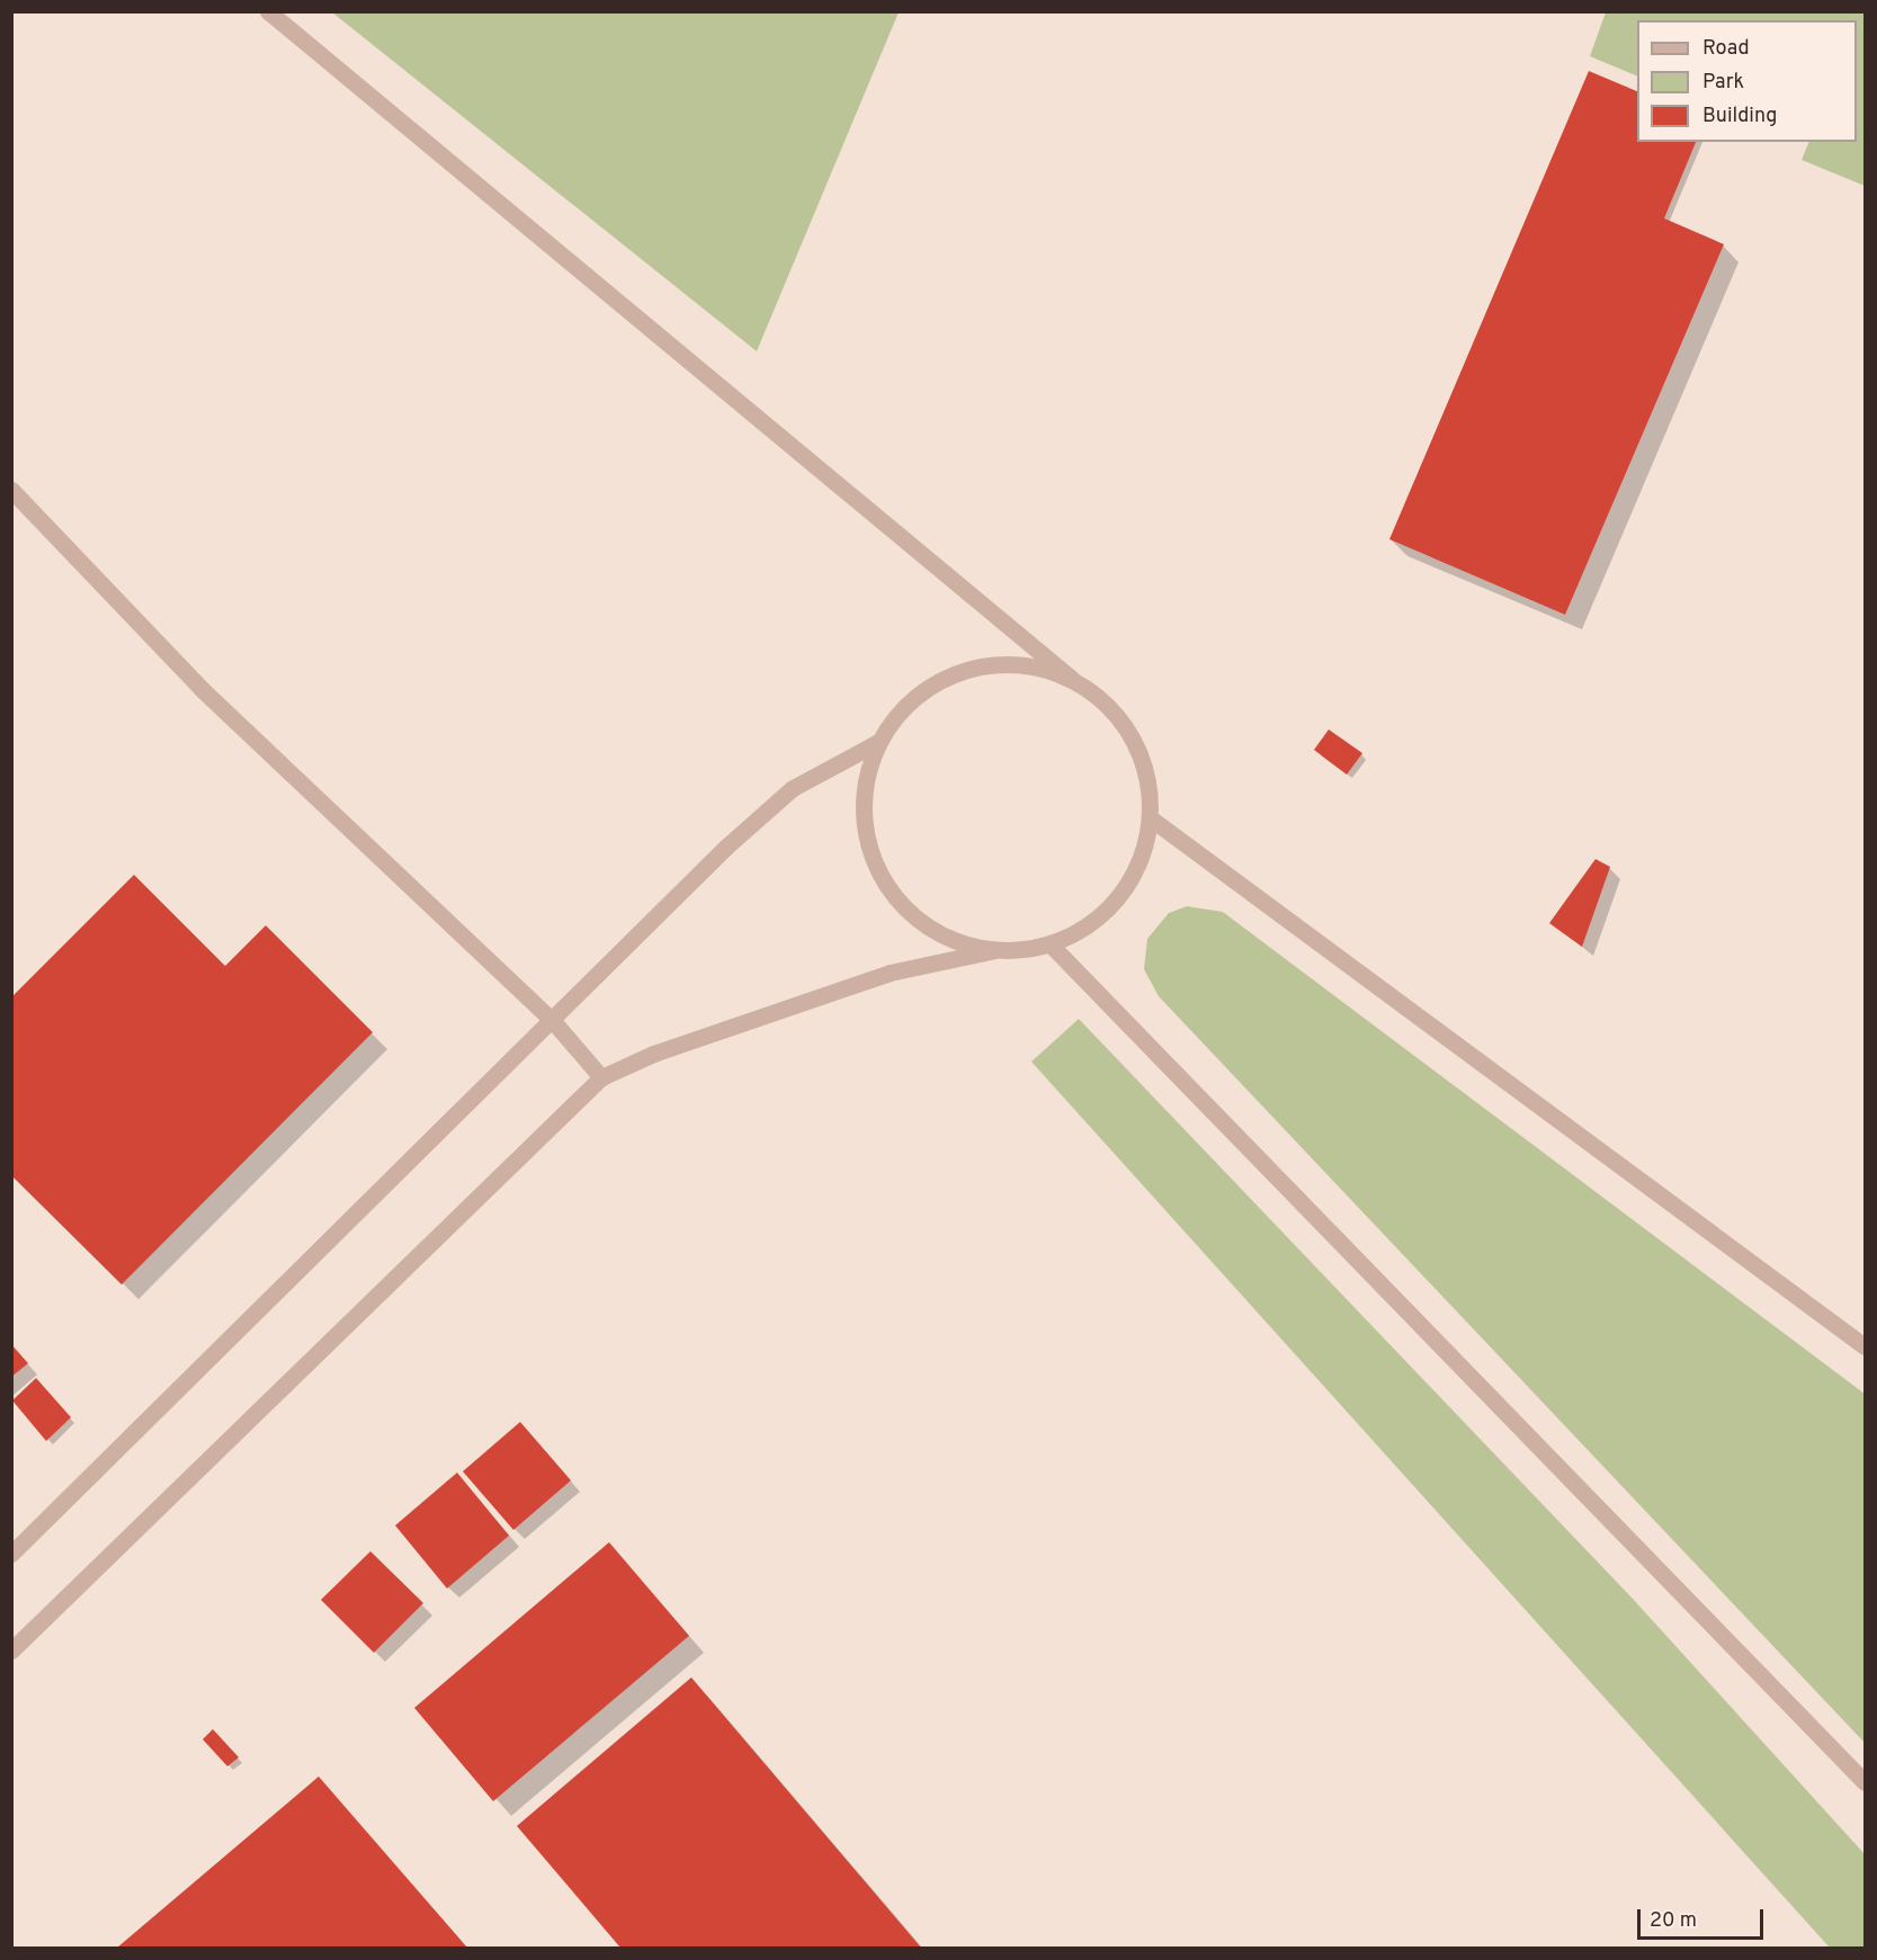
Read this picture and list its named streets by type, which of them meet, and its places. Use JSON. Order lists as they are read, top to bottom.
{
  "legend": ["Road", "Park", "Building"],
  "scale_bar": "20 m"
}
